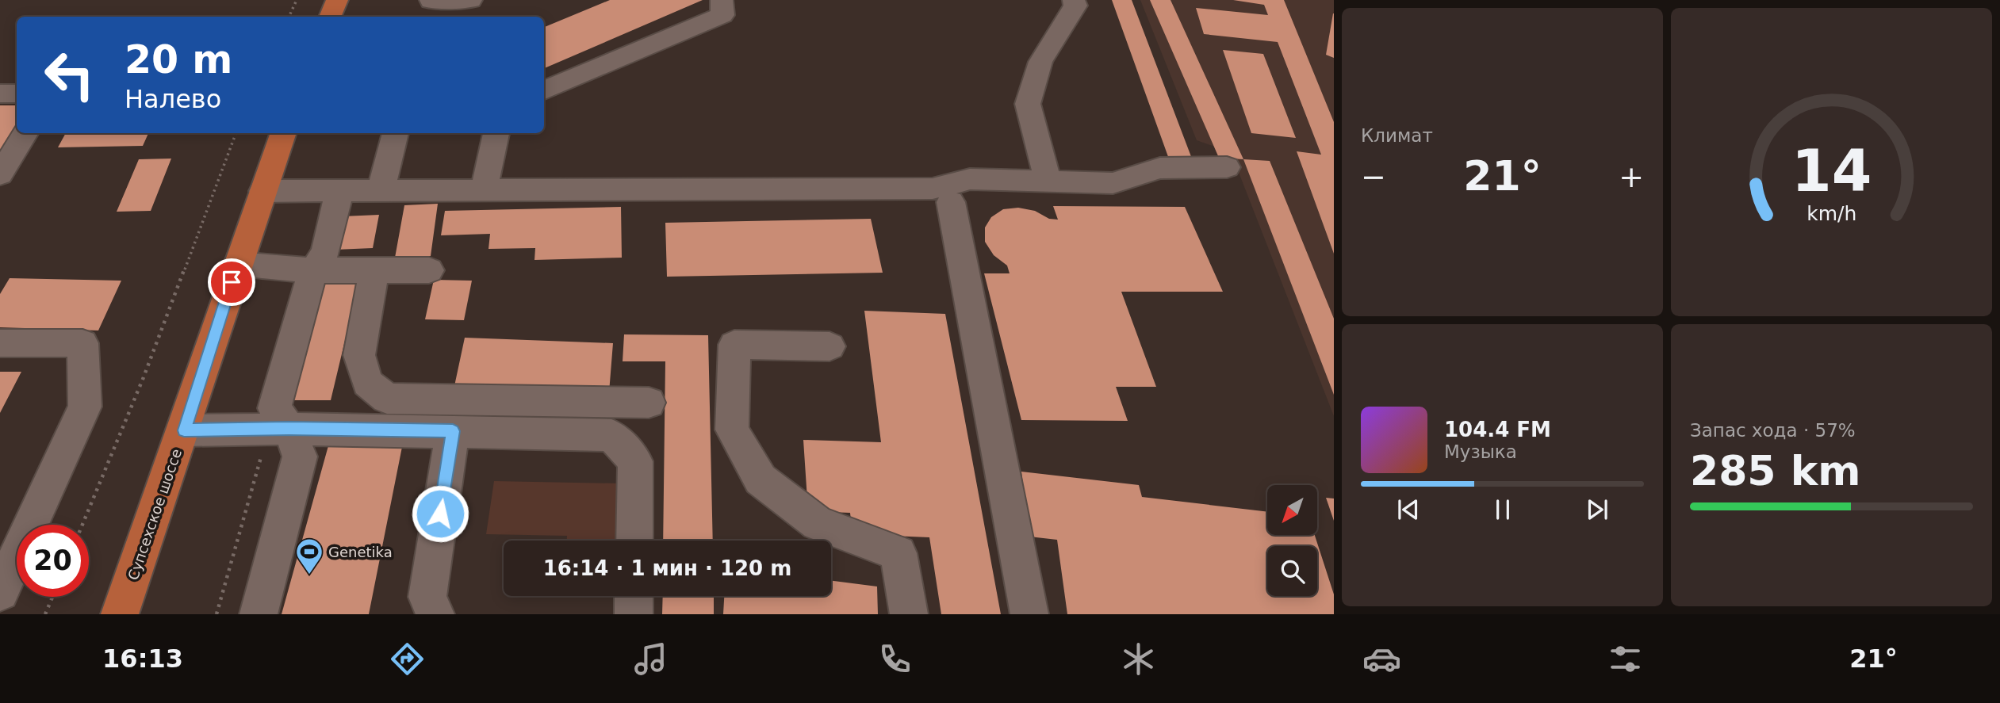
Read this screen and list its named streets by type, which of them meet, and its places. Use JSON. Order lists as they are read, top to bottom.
{
  "streets": {
    "main road": ["Супсехское шоссе"]
  },
  "places": {
    "sports": ["Genetika"]
  },
  "north": "bottom left",
  "page": {
    "tile": [
      "Климат",
      ["Запас хода · 57%", "285 km"]
    ],
    "turn": ["20 m", "Налево"],
    "heat": ["−", "21°", "+"],
    "song": ["104.4 FM", "Музыка"],
    "limit": "20",
    "trip": "16:14 · 1 мин · 120 m",
    "tabs": ["16:13", "21°"],
    "gauge": ["14", "km/h"]
  }
}
